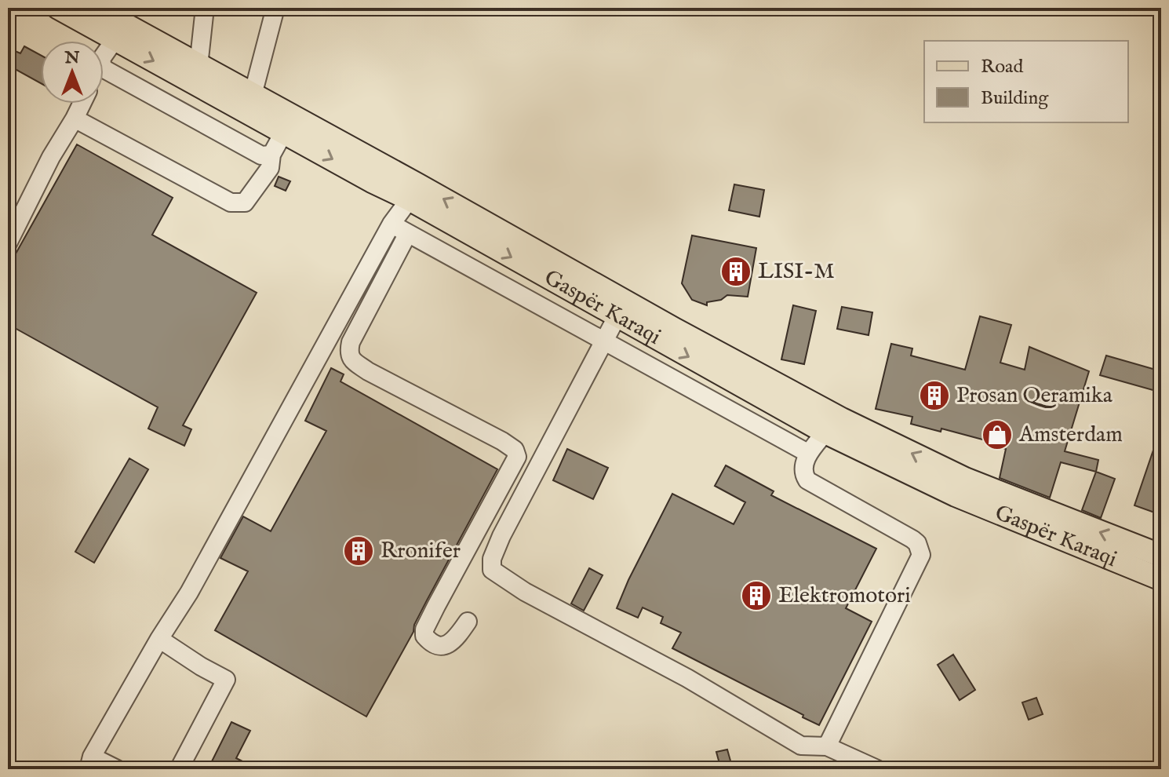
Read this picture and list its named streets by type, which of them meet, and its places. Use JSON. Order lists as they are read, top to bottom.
{
  "streets": {
    "main road": ["Gaspër Karaqi"]
  },
  "places": {
    "building": [
      "LISI-M",
      "Prosan Qeramika",
      "Rronifer",
      "Elektromotori"
    ],
    "shop": ["Amsterdam"]
  },
  "legend": ["Road", "Building"],
  "north": "top"
}
